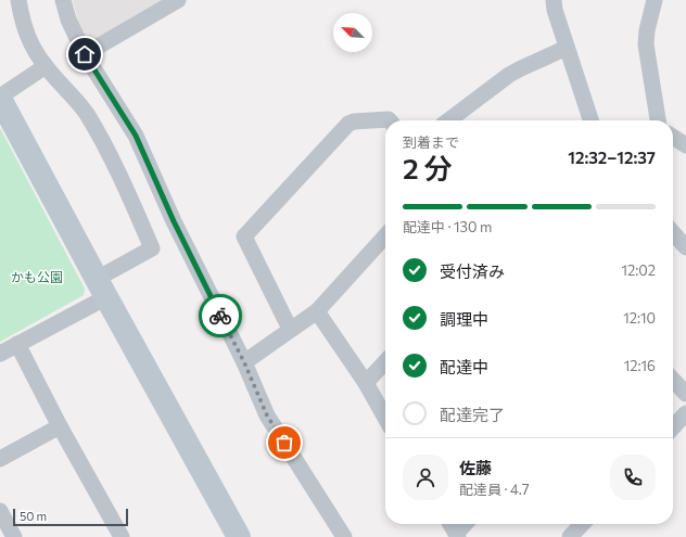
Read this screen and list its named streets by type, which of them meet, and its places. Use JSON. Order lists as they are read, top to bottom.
{
  "parks": ["かも公園"],
  "scale_bar": "50 m",
  "north": "top left",
  "page": {
    "heading": ["2 分", "到着まで", "12:32–12:37"],
    "panel": ["佐藤", "配達員 · 4.7"],
    "bar": "配達中 · 130 m",
    "list": [
      ["受付済み", "12:02"],
      ["調理中", "12:10"],
      ["配達中", "12:16"],
      "配達完了"
    ],
    "scale": "50 m"
  }
}
